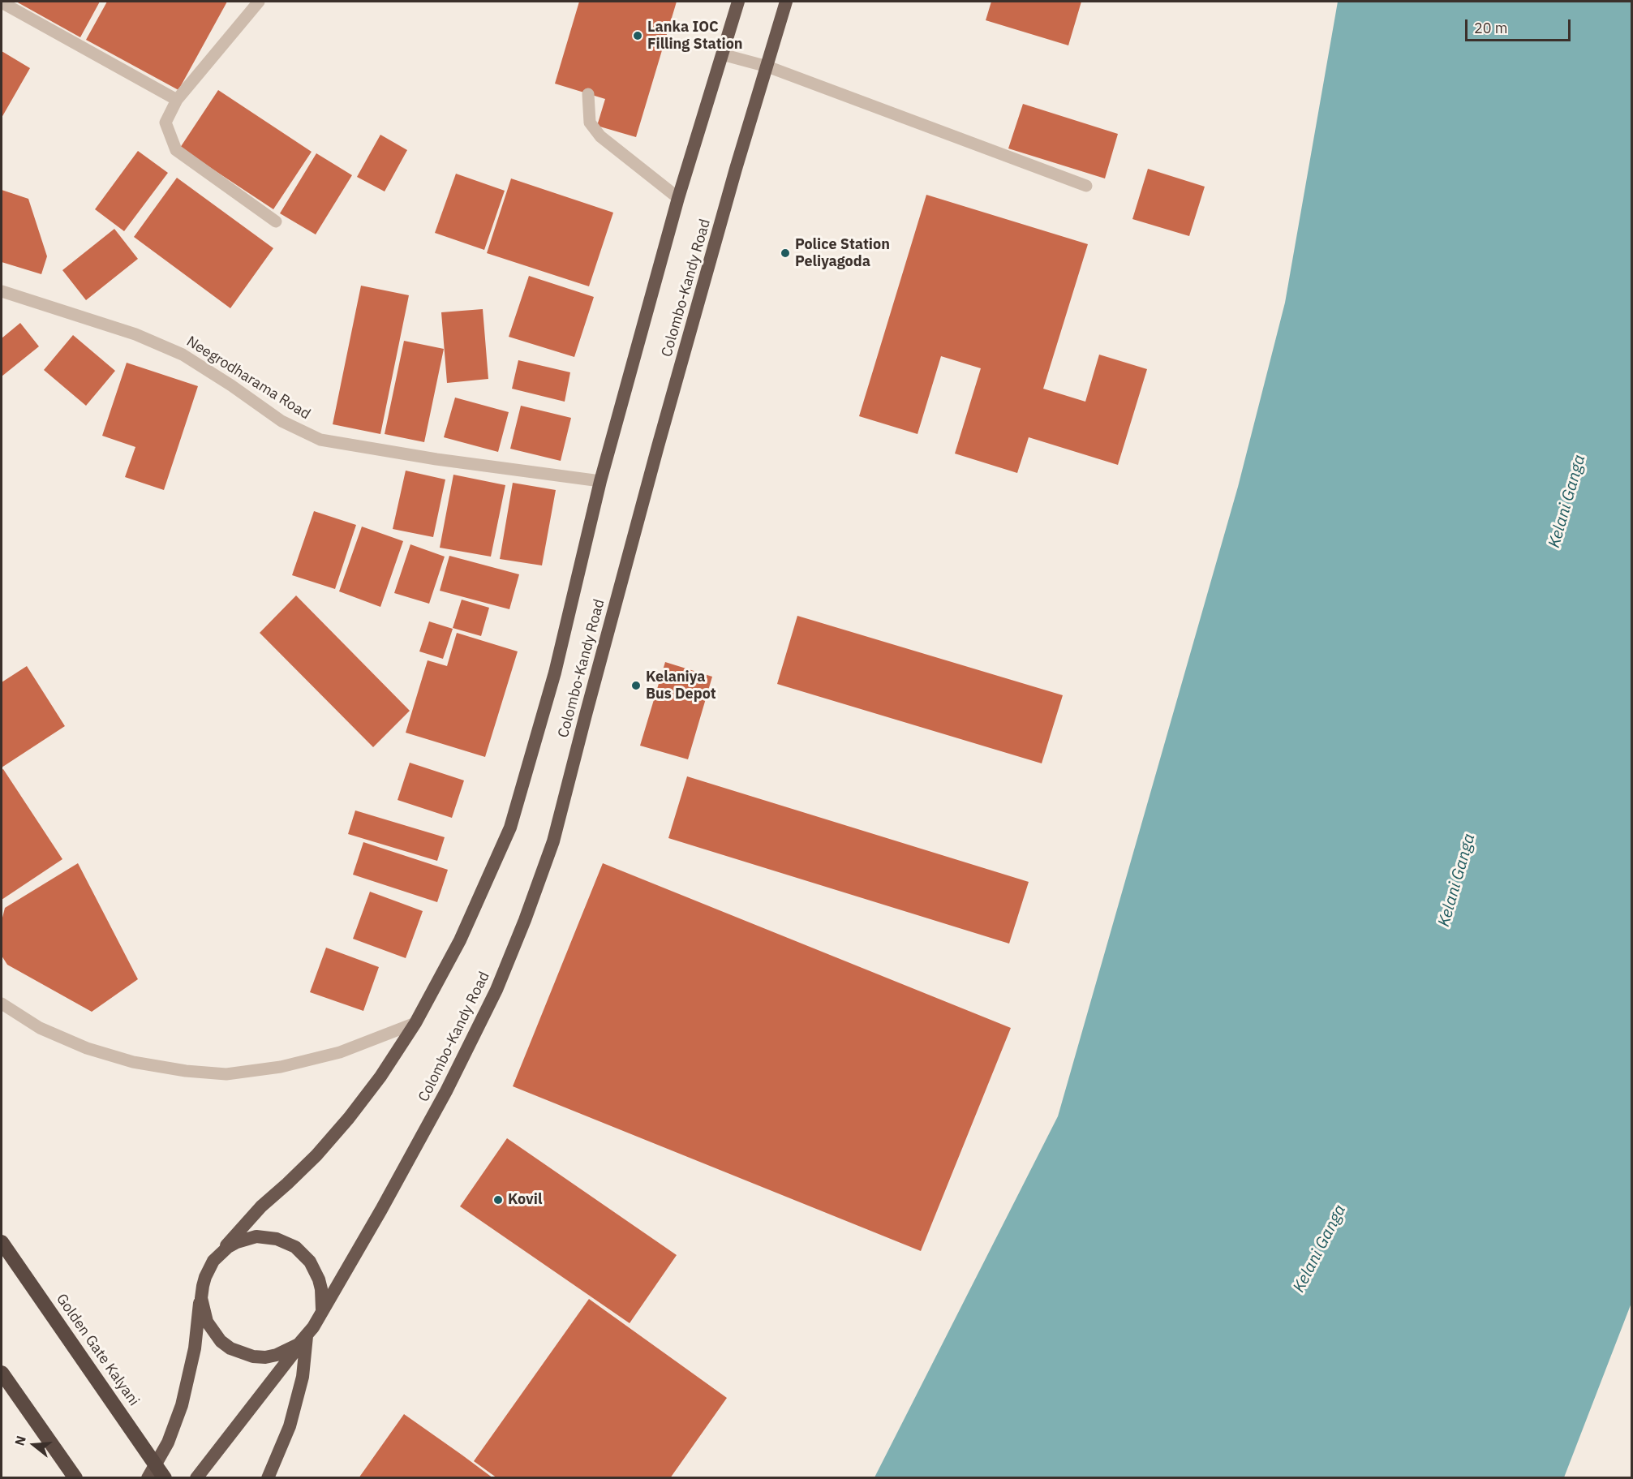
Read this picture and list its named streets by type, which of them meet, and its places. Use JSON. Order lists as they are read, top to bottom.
{
  "streets": {
    "highway": ["Colombo-Kandy Road", "Golden Gate Kalyani"],
    "street": ["Neegrodharama Road"]
  },
  "crossings": [
    ["Colombo-Kandy Road", "Neegrodharama Road"]
  ],
  "water": ["Kelani Ganga"],
  "places": [
    "Lanka IOC Filling Station",
    "Police Station Peliyagoda",
    "Kelaniya Bus Depot",
    "Kovil"
  ],
  "scale_bar": "20 m",
  "north": "left"
}
